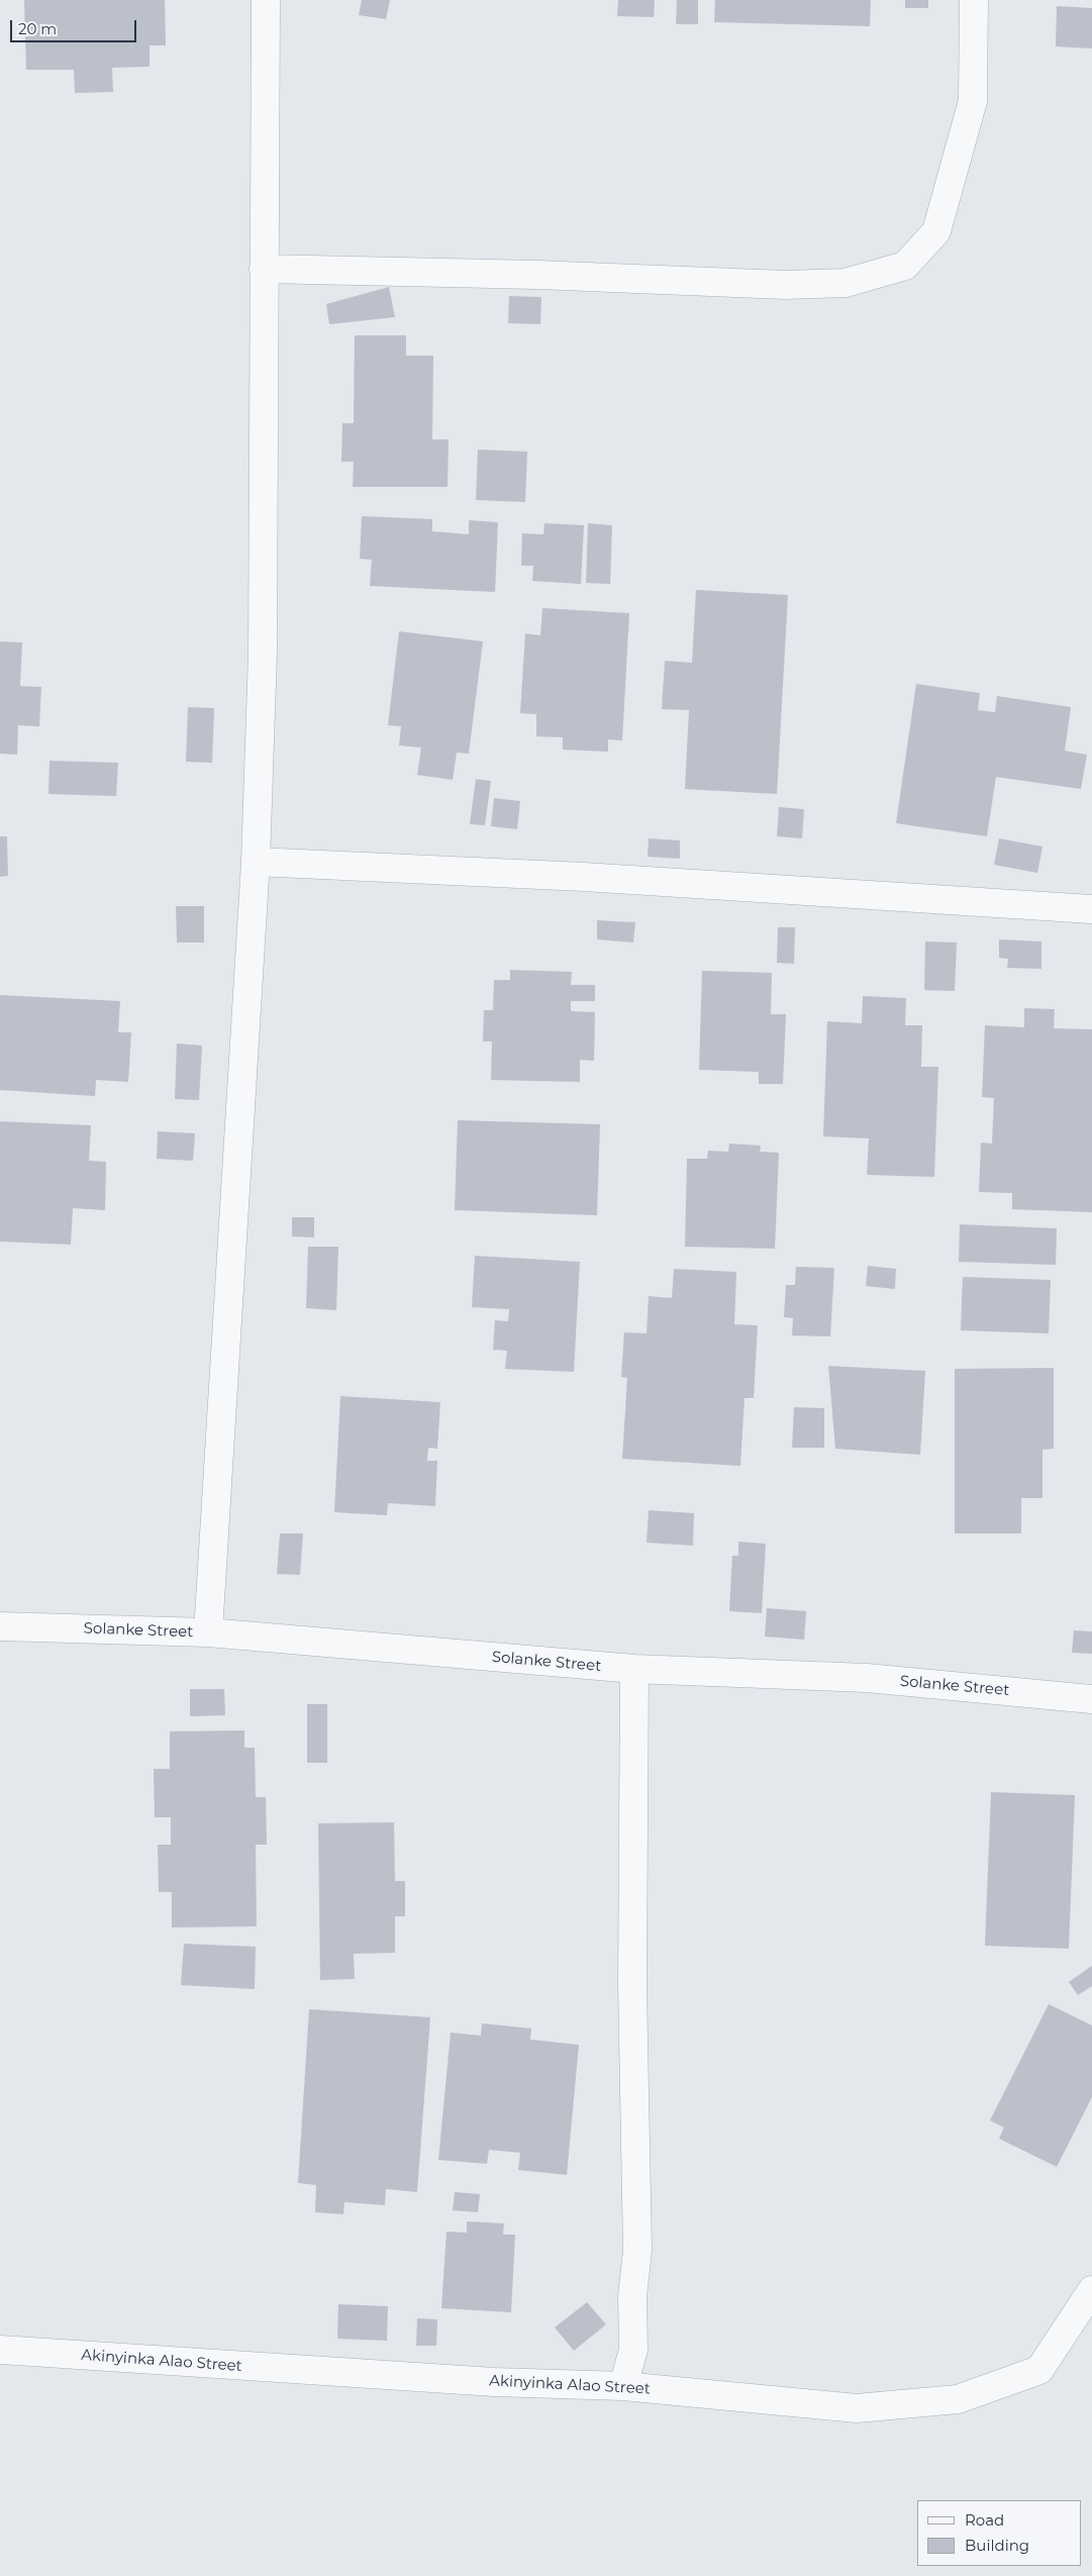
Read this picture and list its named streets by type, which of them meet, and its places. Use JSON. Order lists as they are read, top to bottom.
{
  "streets": {
    "street": ["Solanke Street", "Akinyinka Alao Street"]
  },
  "legend": ["Road", "Building"],
  "scale_bar": "20 m"
}
